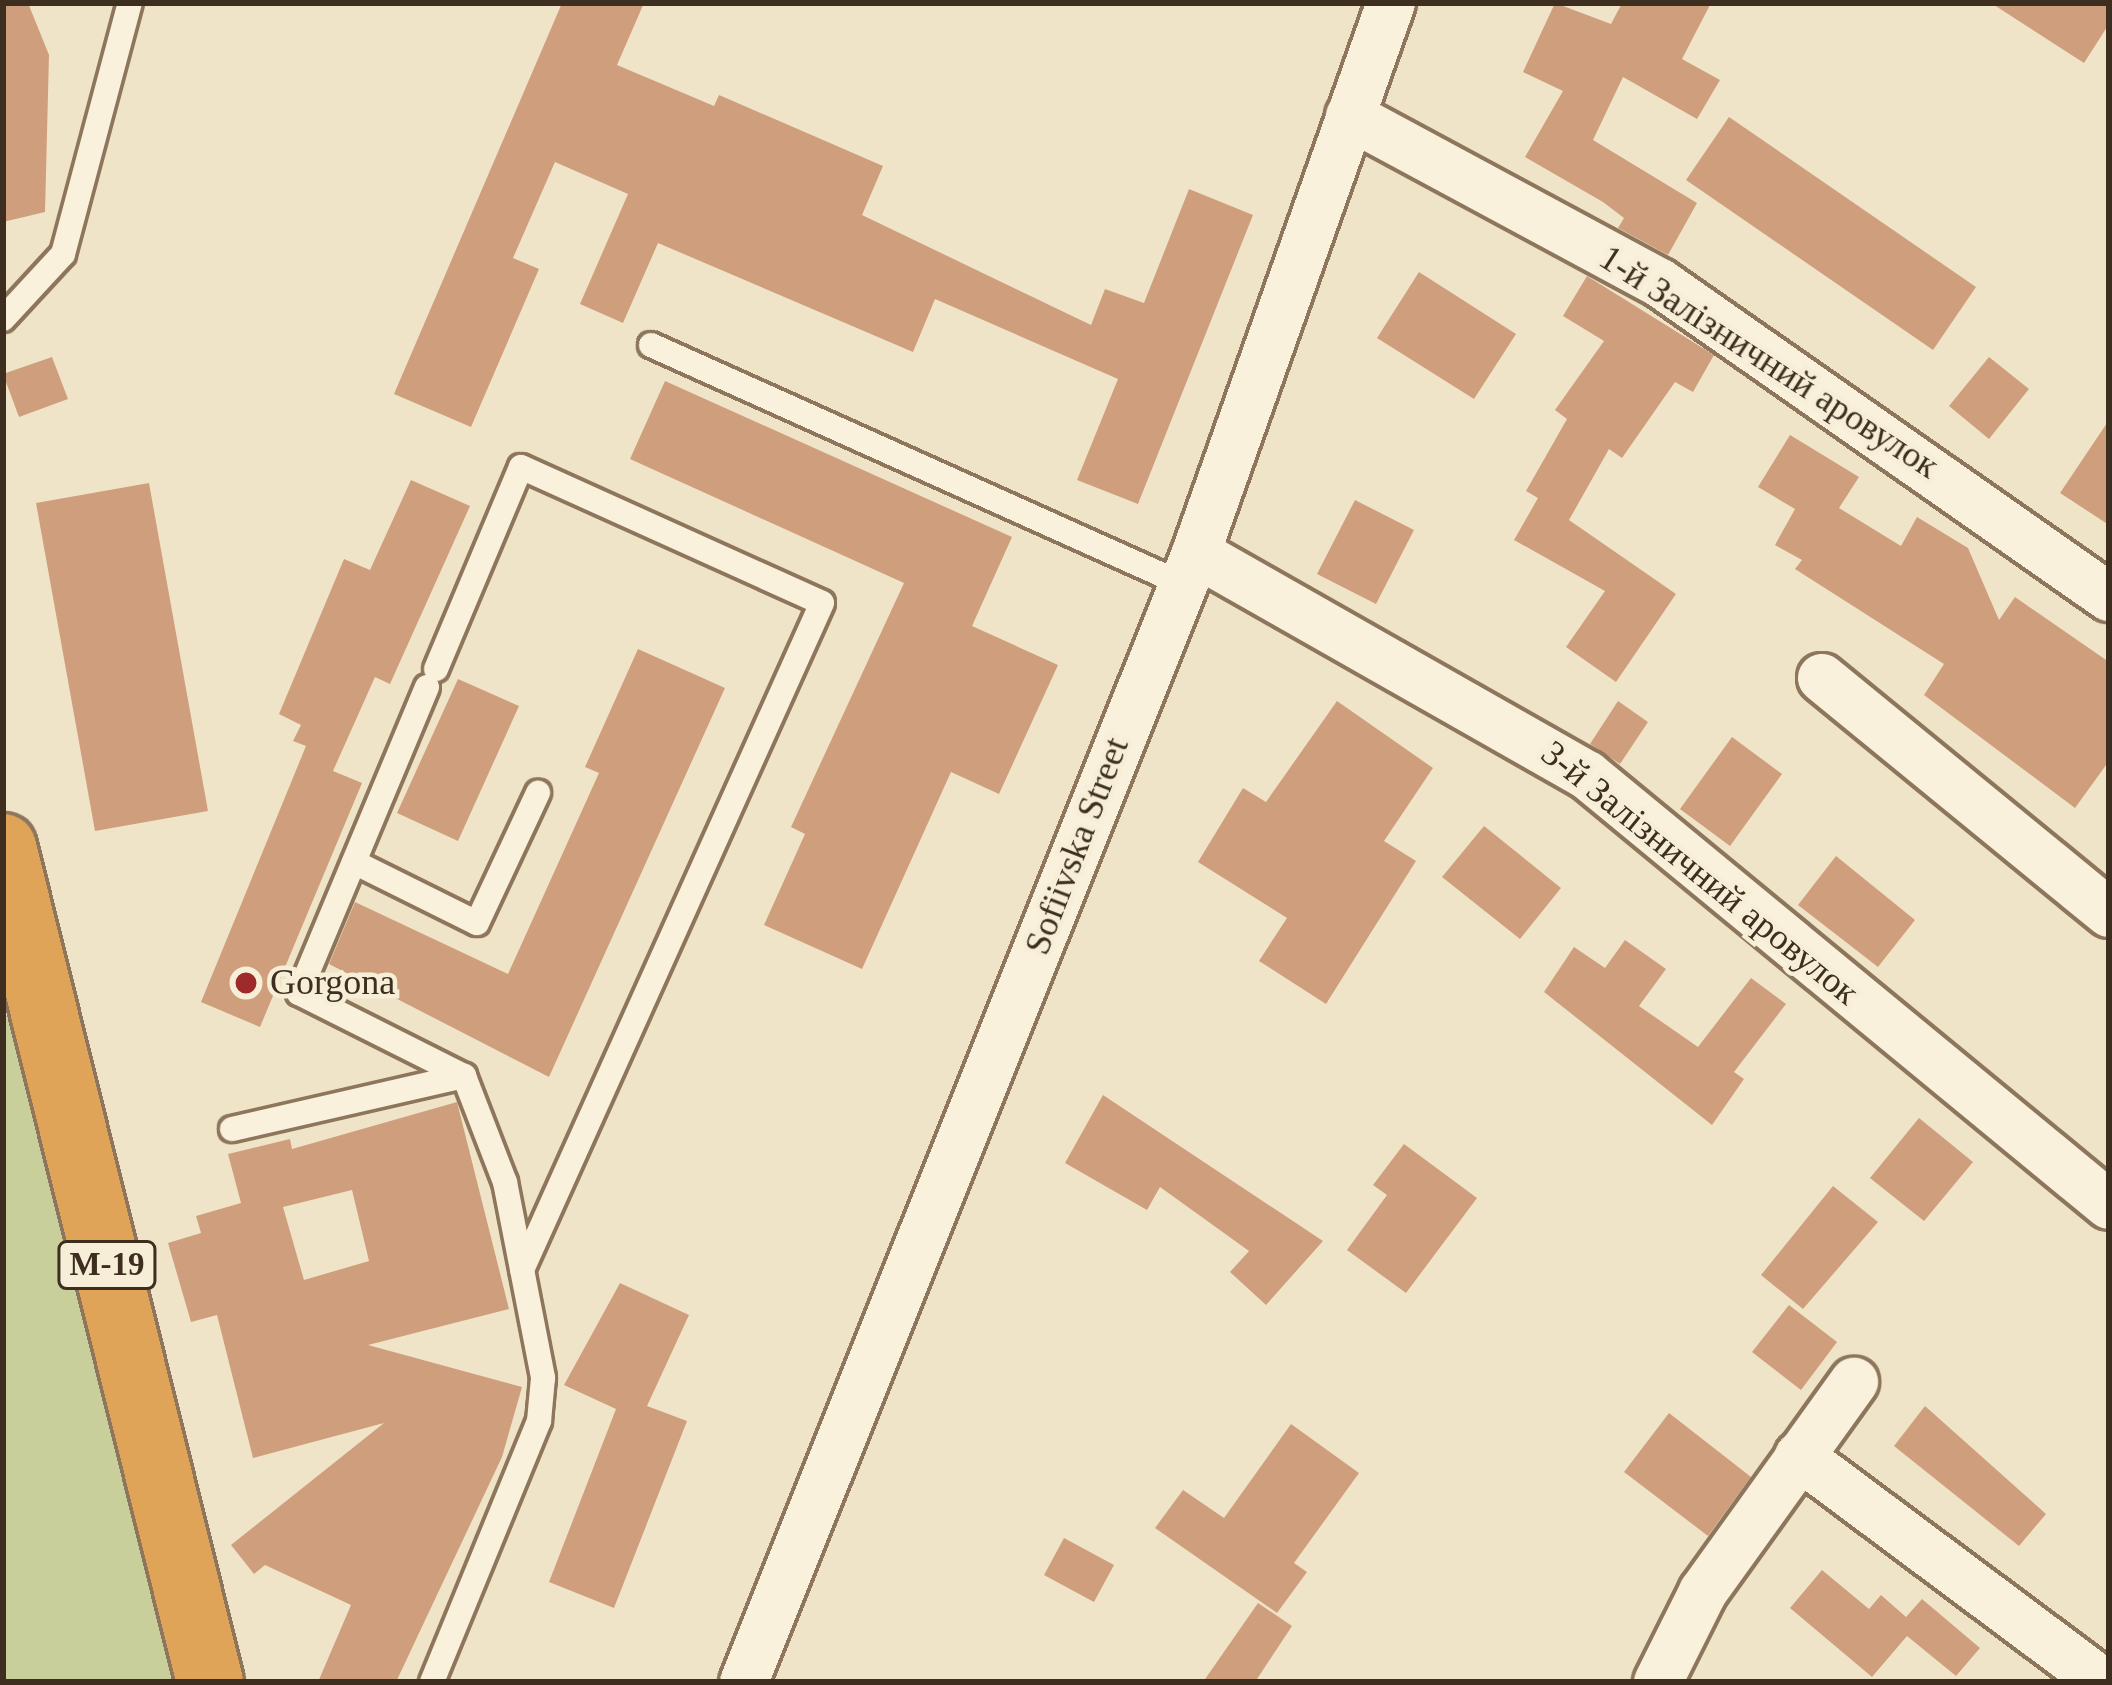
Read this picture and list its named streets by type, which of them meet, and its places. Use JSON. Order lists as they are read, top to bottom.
{
  "streets": {
    "highway": ["М-19"],
    "street": ["1-й Залізничний аровулок", "Sofiivska Street", "3-й Залізничний аровулок"]
  },
  "crossings": [
    ["1-й Залізничний аровулок", "Sofiivska Street"],
    ["Sofiivska Street", "3-й Залізничний аровулок"]
  ],
  "places": ["Gorgona"]
}
